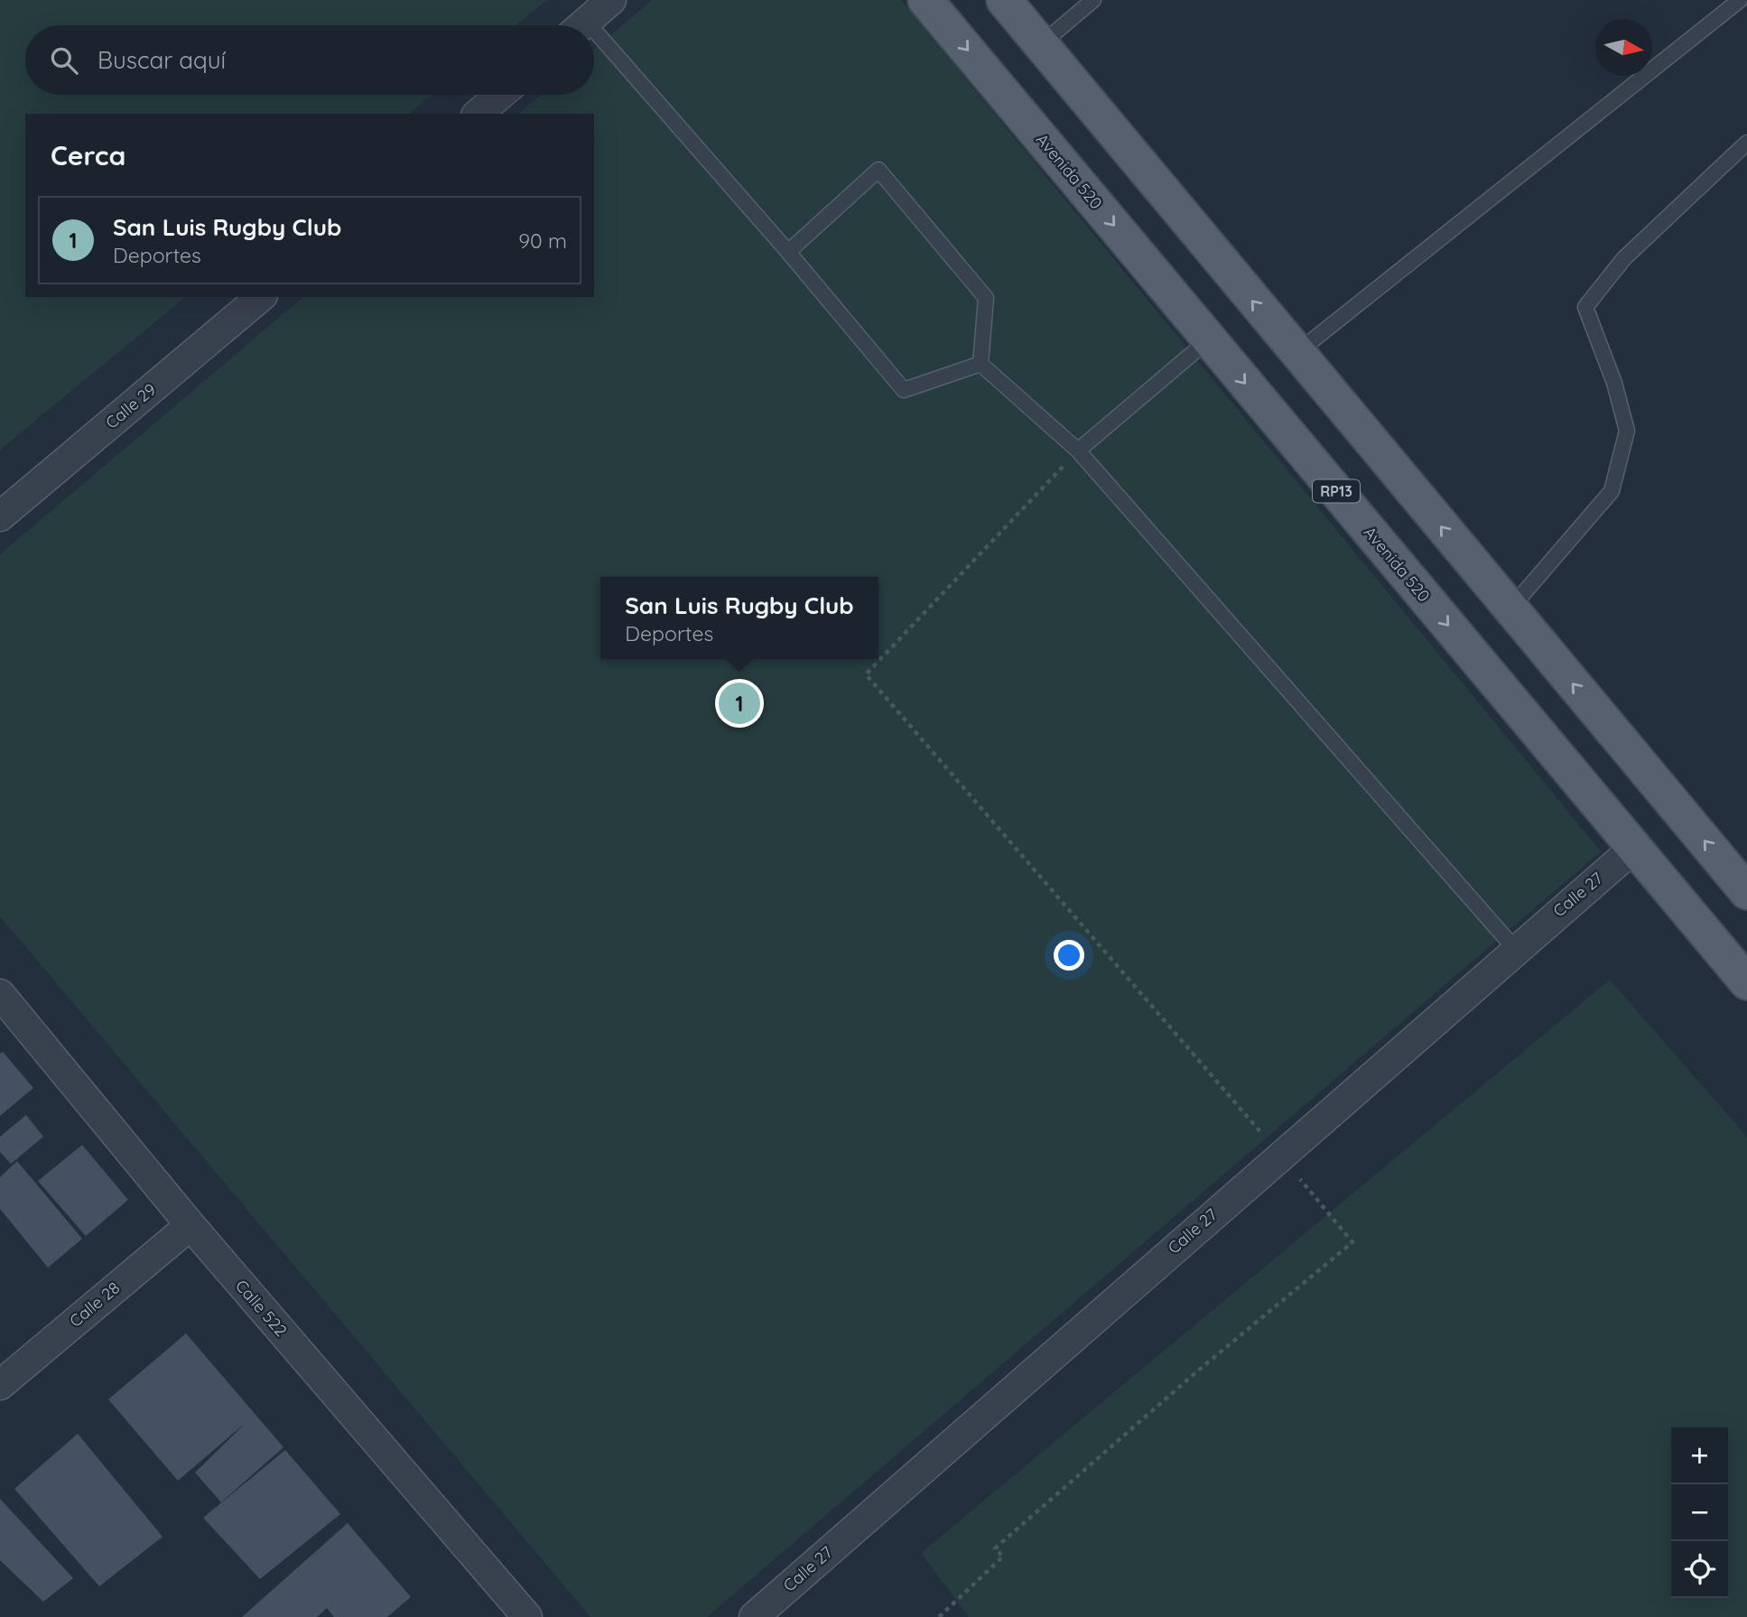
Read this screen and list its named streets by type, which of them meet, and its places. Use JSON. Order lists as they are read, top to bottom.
{
  "streets": {
    "main road": ["Avenida 520", "RP13"],
    "street": [
      "Calle 29",
      "Calle 27",
      "Calle 28",
      "Calle 522"
    ]
  },
  "crossings": [
    ["Avenida 520", "Calle 27"],
    ["Calle 28", "Calle 522"]
  ],
  "north": "right",
  "page": {
    "search": "Buscar aquí",
    "heading": "Cerca",
    "list": [
      {
        "mark": "1",
        "name": "San Luis Rugby Club",
        "note": "Deportes",
        "value": "90 m"
      }
    ],
    "popup": ["San Luis Rugby Club", "Deportes"],
    "pins": "1",
    "map_buttons": ["+", "−"]
  }
}
